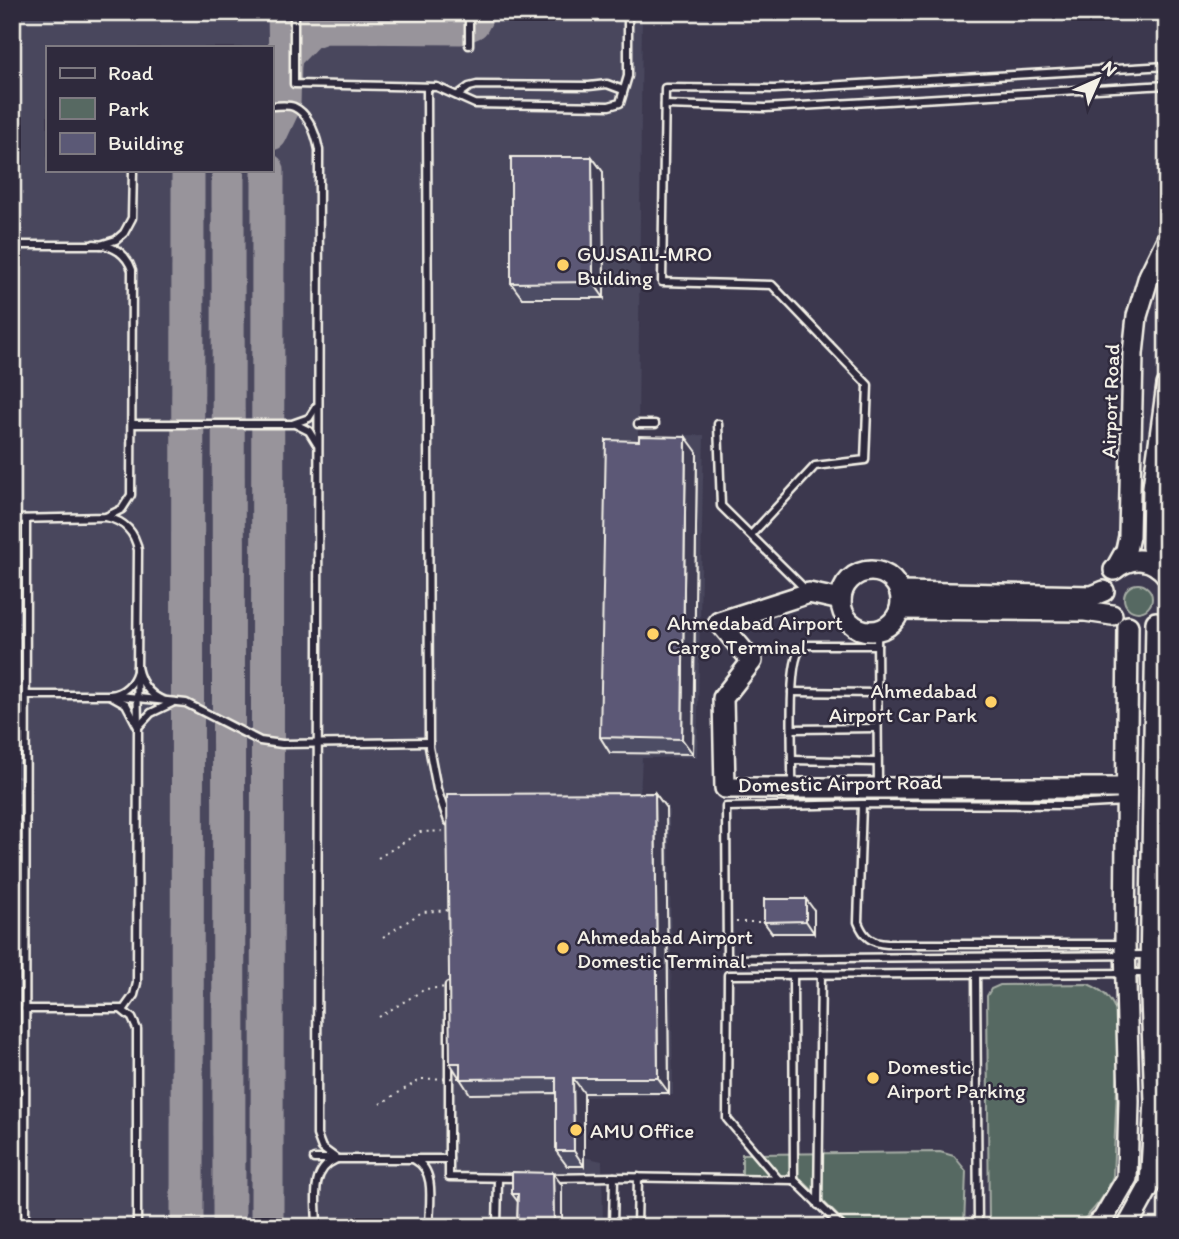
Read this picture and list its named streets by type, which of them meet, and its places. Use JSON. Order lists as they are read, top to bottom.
{
  "streets": {
    "main road": ["Airport Road"],
    "lane": ["Domestic Airport Road"]
  },
  "places": [
    "GUJSAIL-MRO Building",
    "Ahmedabad Airport Cargo Terminal",
    "Ahmedabad Airport Car Park",
    "Ahmedabad Airport Domestic Terminal",
    "Domestic Airport Parking",
    "AMU Office"
  ],
  "legend": ["Road", "Park", "Building"],
  "north": "top right"
}
